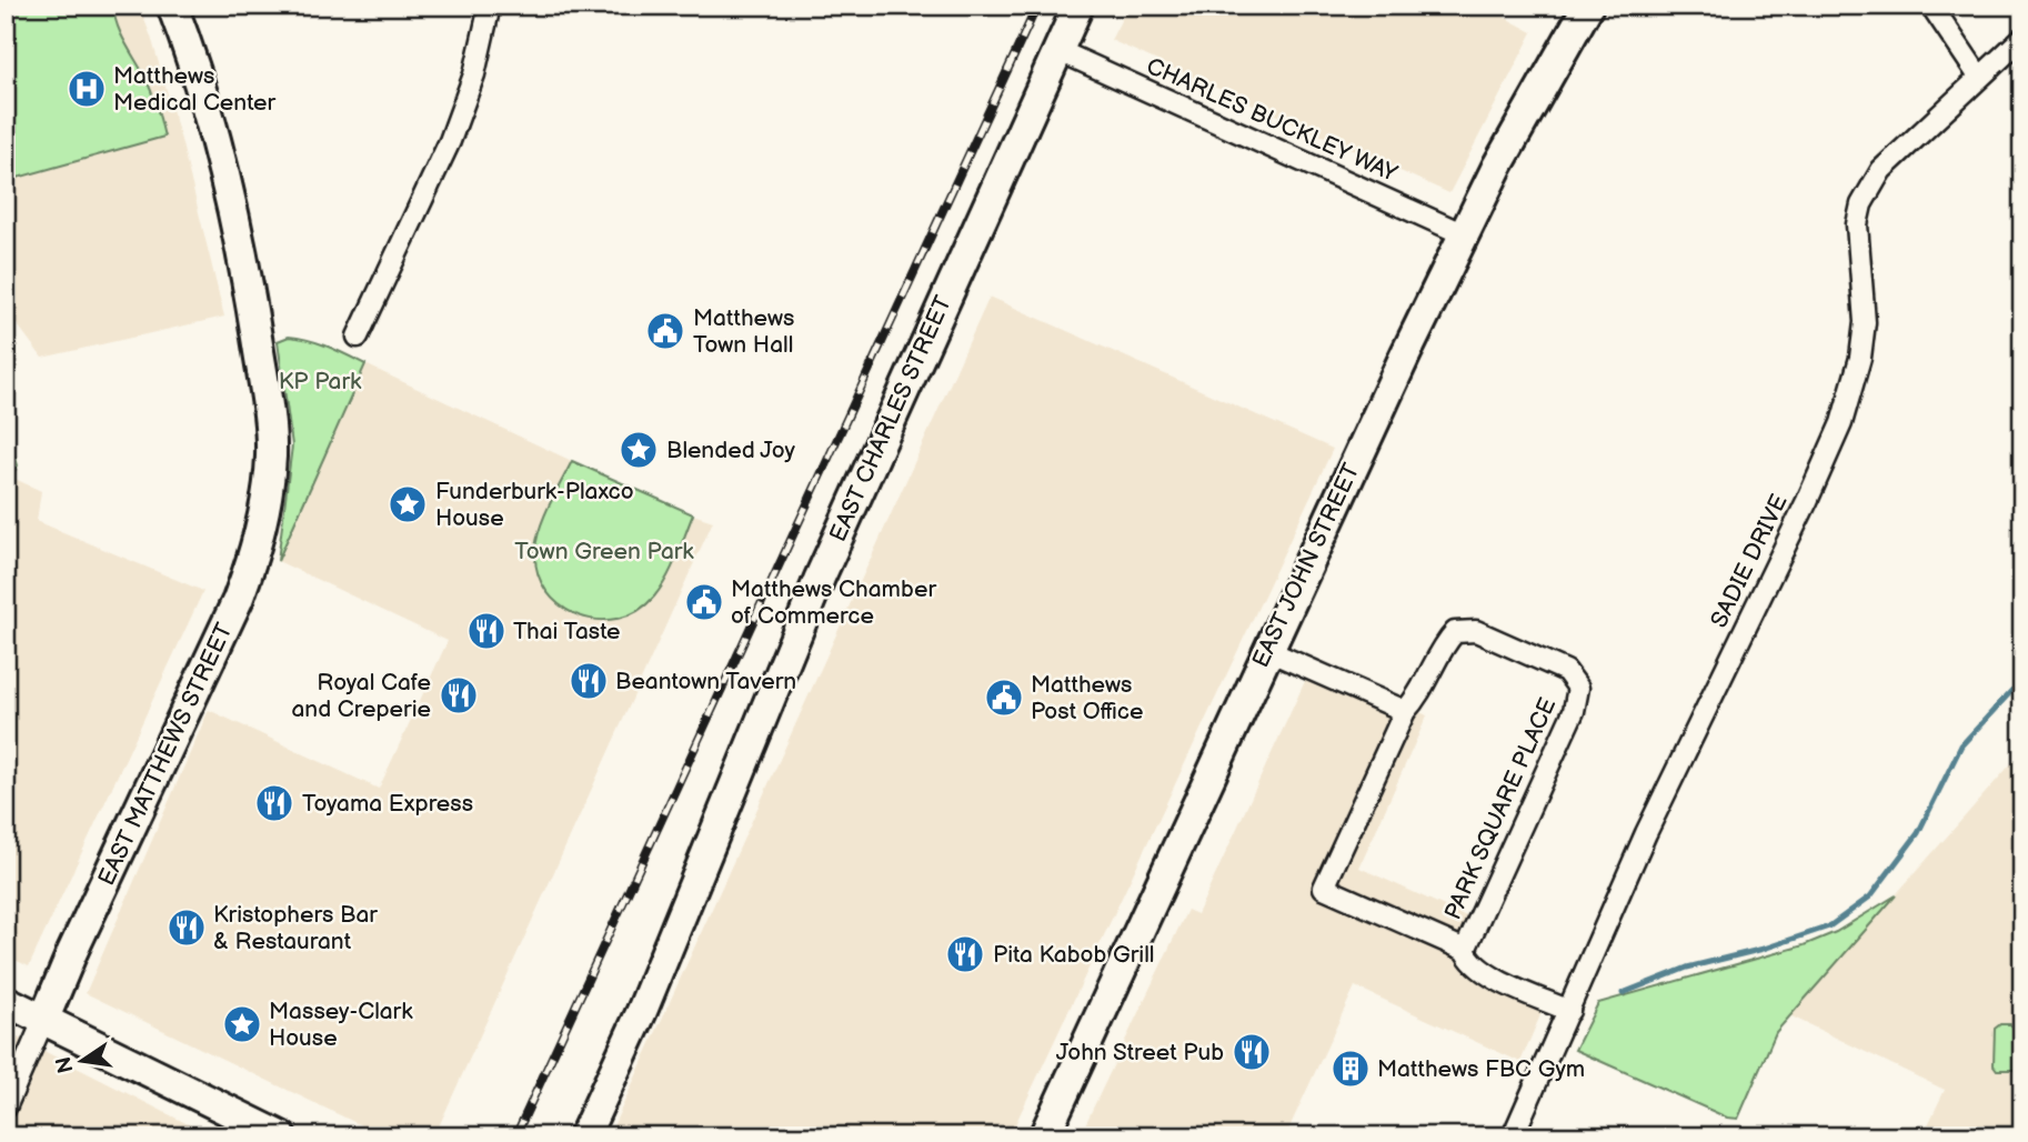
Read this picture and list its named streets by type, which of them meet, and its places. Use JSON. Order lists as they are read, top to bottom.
{
  "streets": {
    "main road": ["EAST CHARLES STREET", "EAST JOHN STREET", "EAST MATTHEWS STREET"],
    "street": ["CHARLES BUCKLEY WAY", "SADIE DRIVE", "PARK SQUARE PLACE"]
  },
  "crossings": [
    ["CHARLES BUCKLEY WAY", "EAST CHARLES STREET"],
    ["CHARLES BUCKLEY WAY", "EAST JOHN STREET"],
    ["SADIE DRIVE", "PARK SQUARE PLACE"]
  ],
  "parks": ["KP Park", "Town Green Park"],
  "places": {
    "hospital": ["Matthews Medical Center"],
    "public building": ["Matthews Town Hall", "Matthews Chamber of Commerce", "Matthews Post Office"],
    "place": ["Blended Joy", "Funderburk-Plaxco House", "Massey-Clark House"],
    "restaurant": [
      "Thai Taste",
      "Beantown Tavern",
      "Royal Cafe and Creperie",
      "Toyama Express",
      "Kristophers Bar & Restaurant",
      "Pita Kabob Grill",
      "John Street Pub"
    ],
    "building": ["Matthews FBC Gym"]
  },
  "north": "left"
}
